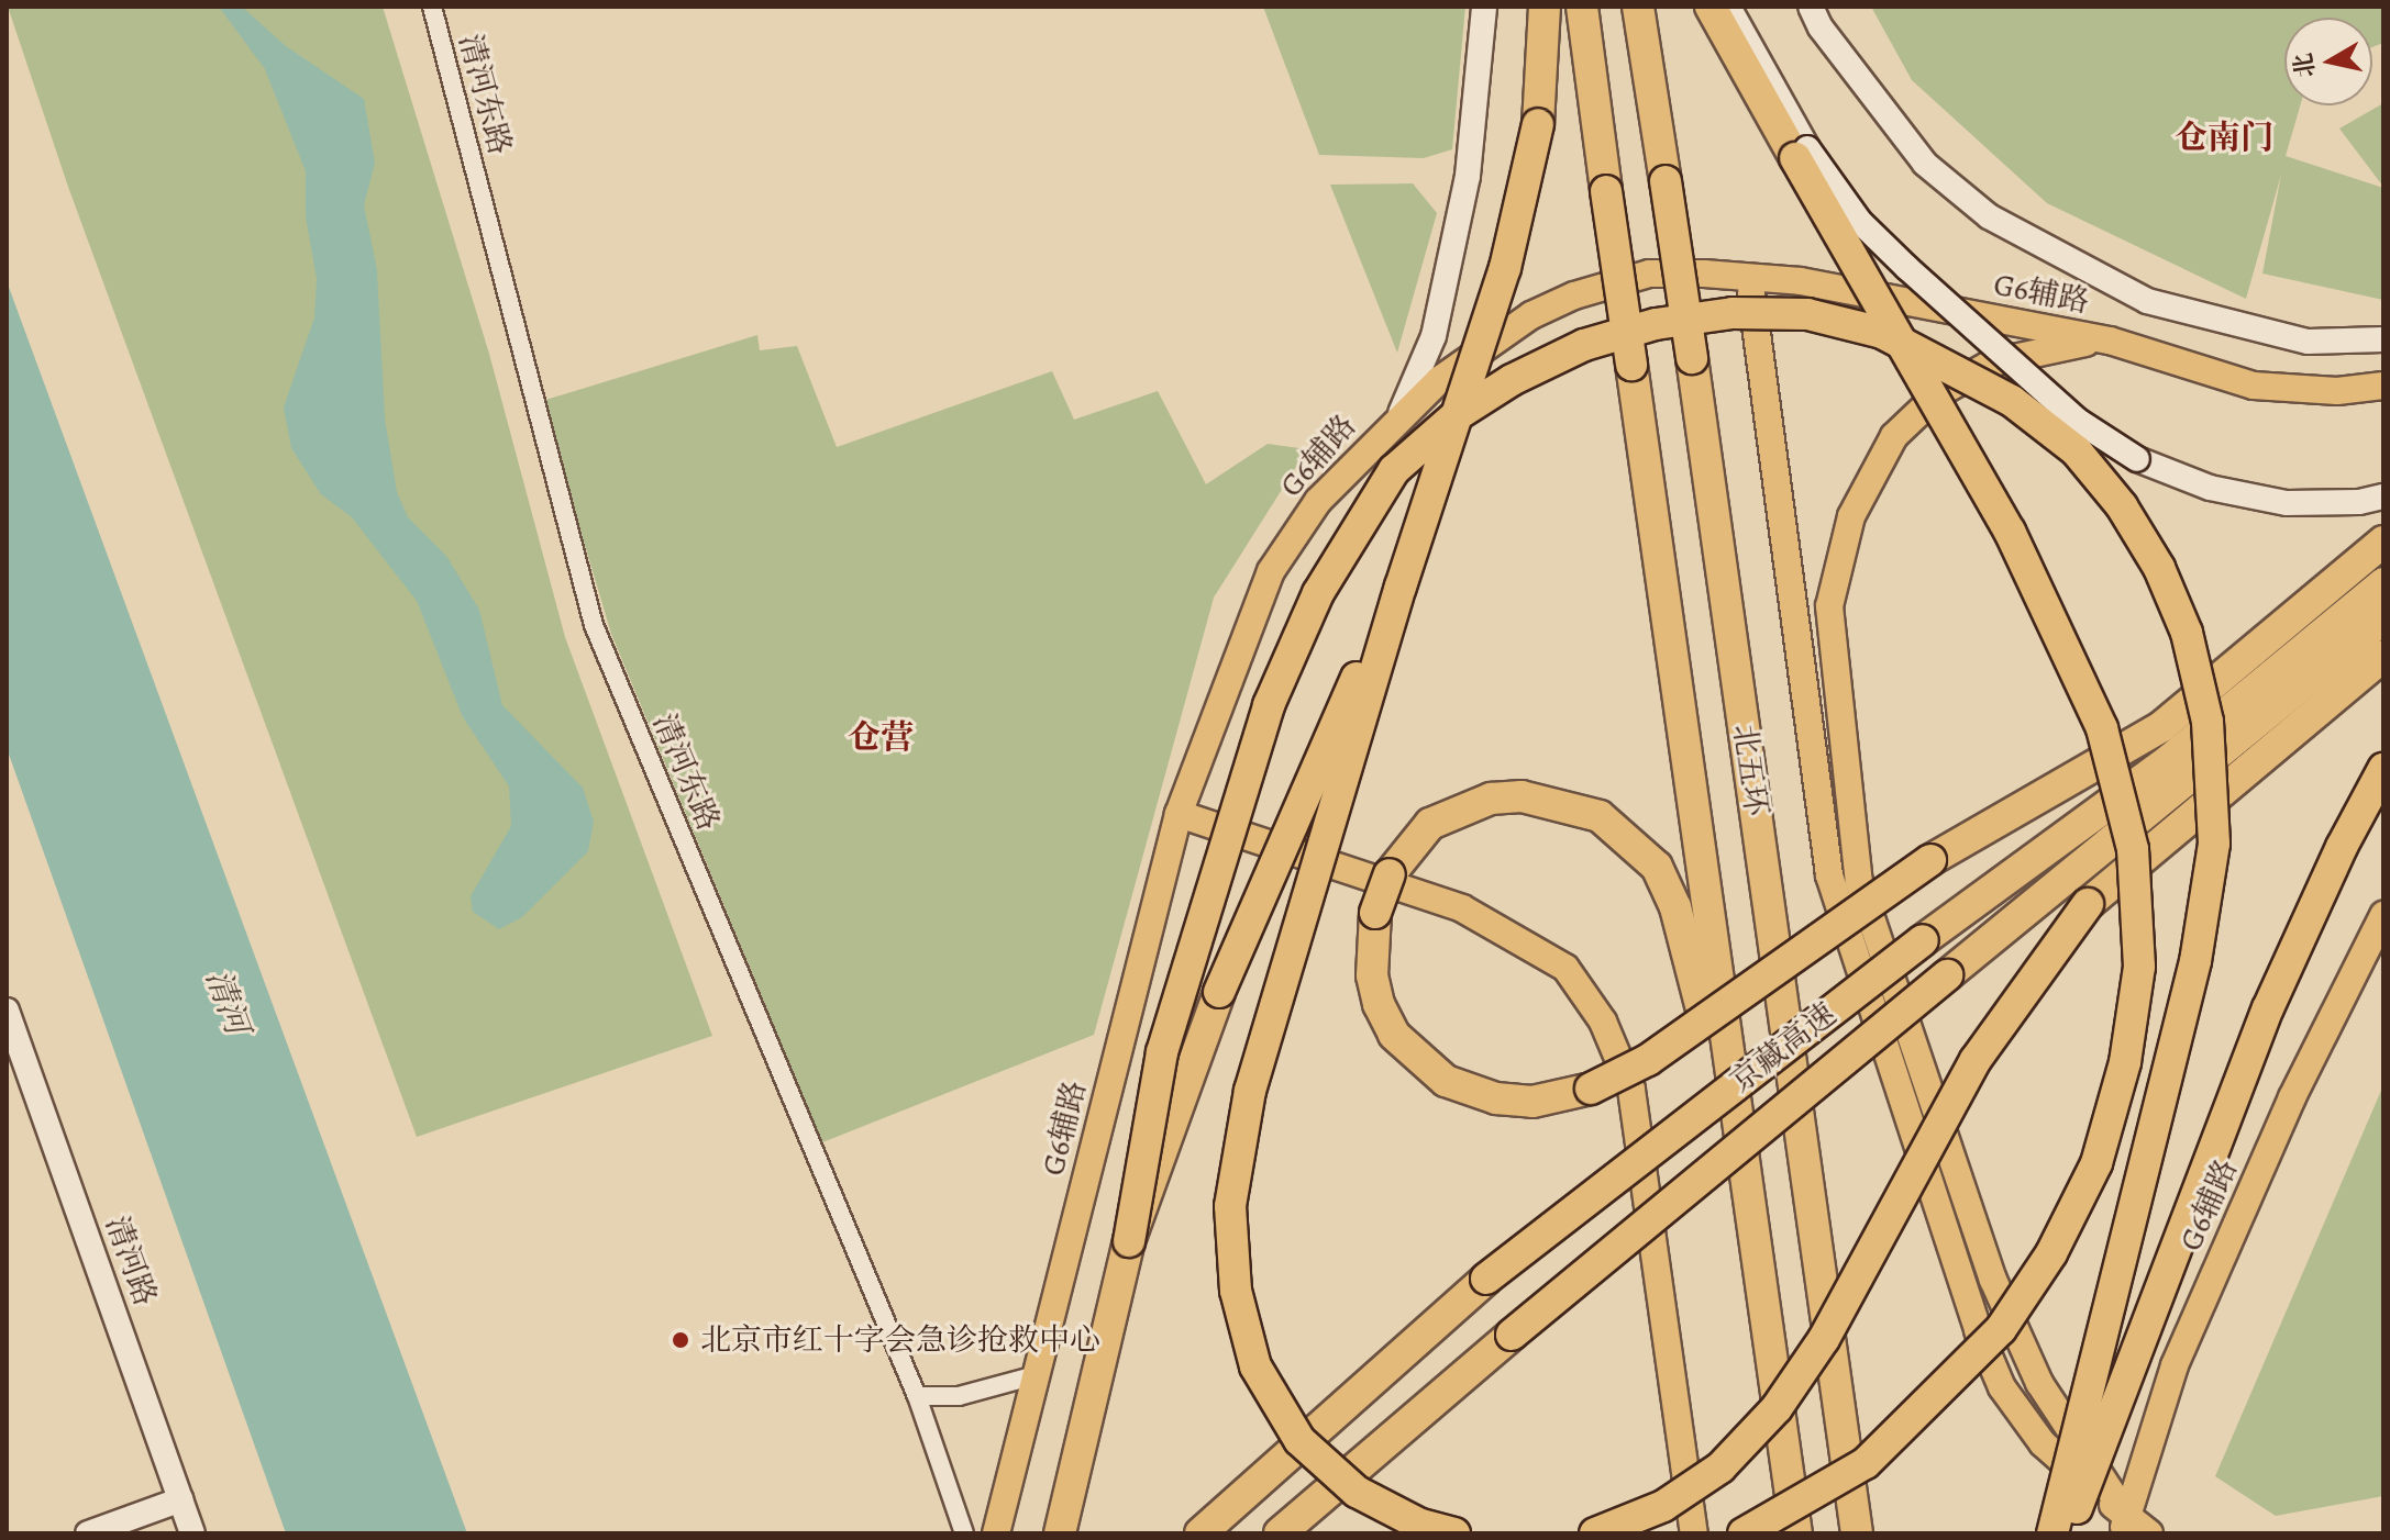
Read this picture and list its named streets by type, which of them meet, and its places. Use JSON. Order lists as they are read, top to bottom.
{
  "streets": {
    "highway": ["北五环", "京藏高速"],
    "main road": ["G6辅路"],
    "street": ["清河东路", "清河路"]
  },
  "districts": ["仓南门", "仓营"],
  "water": ["清河"],
  "places": ["北京市红十字会急诊抢救中心"],
  "north": "left"
}
